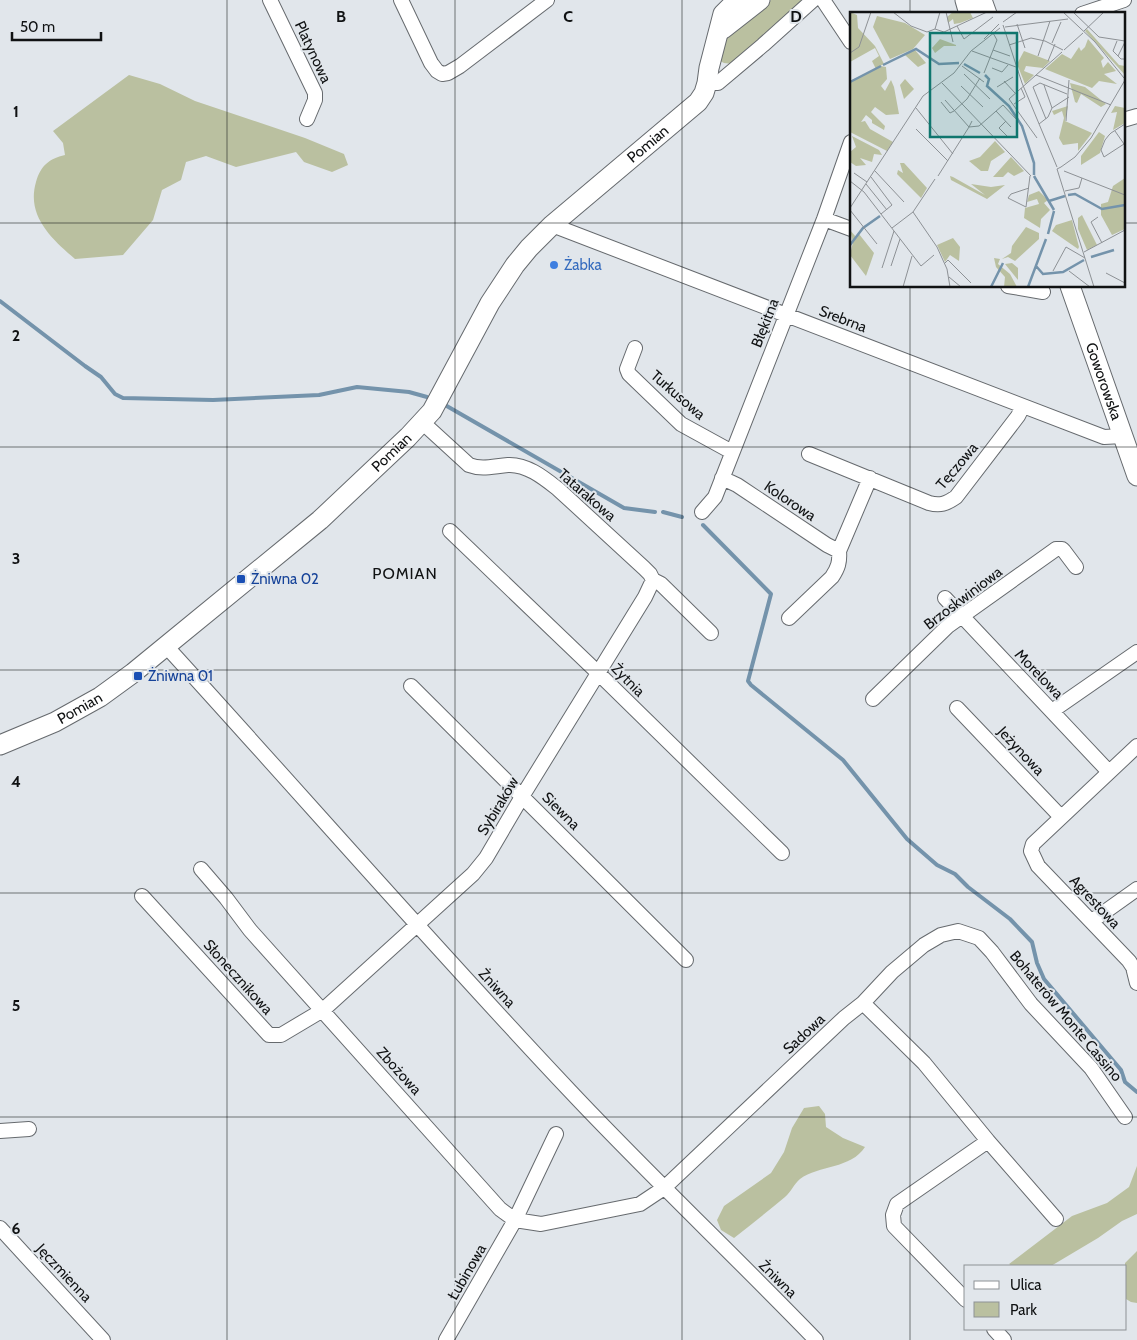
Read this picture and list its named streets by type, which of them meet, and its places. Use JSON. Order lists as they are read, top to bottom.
{
  "streets": {
    "street": [
      "Platynowa",
      "Pomian",
      "Srebrna",
      "Błękitna",
      "Goworowska",
      "Turkusowa",
      "Tęczowa",
      "Tatarakowa",
      "Kolorowa",
      "Brzoskwiniowa",
      "Morelowa",
      "Żytnia",
      "Jeżynowa",
      "Sybiraków",
      "Siewna",
      "Agrestowa",
      "Słonecznikowa",
      "Żniwna",
      "Bohaterów Monte Cassino",
      "Sadowa",
      "Zbożowa",
      "Łubinowa",
      "Jęczmienna"
    ]
  },
  "crossings": [
    ["Pomian", "Srebrna"],
    ["Pomian", "Tatarakowa"],
    ["Pomian", "Żniwna"],
    ["Srebrna", "Błękitna"],
    ["Srebrna", "Goworowska"],
    ["Srebrna", "Tęczowa"],
    ["Błękitna", "Turkusowa"],
    ["Błękitna", "Kolorowa"],
    ["Tatarakowa", "Sybiraków"],
    ["Brzoskwiniowa", "Morelowa"],
    ["Żytnia", "Sybiraków"],
    ["Jeżynowa", "Agrestowa"],
    ["Sybiraków", "Siewna"],
    ["Sybiraków", "Słonecznikowa"],
    ["Sybiraków", "Żniwna"],
    ["Sybiraków", "Zbożowa"],
    ["Słonecznikowa", "Zbożowa"],
    ["Żniwna", "Sadowa"],
    ["Bohaterów Monte Cassino", "Sadowa"],
    ["Sadowa", "Zbożowa"],
    ["Sadowa", "Łubinowa"],
    ["Zbożowa", "Łubinowa"]
  ],
  "districts": ["POMIAN"],
  "places": {
    "other": ["Żabka"],
    "transit": ["Żniwna 02", "Żniwna 01"]
  },
  "legend": ["Ulica", "Park"],
  "scale_bar": "50 m",
  "grid": {
    "columns": ["B", "C", "D"],
    "rows": [
      "1",
      "2",
      "3",
      "4",
      "5",
      "6"
    ]
  }
}
